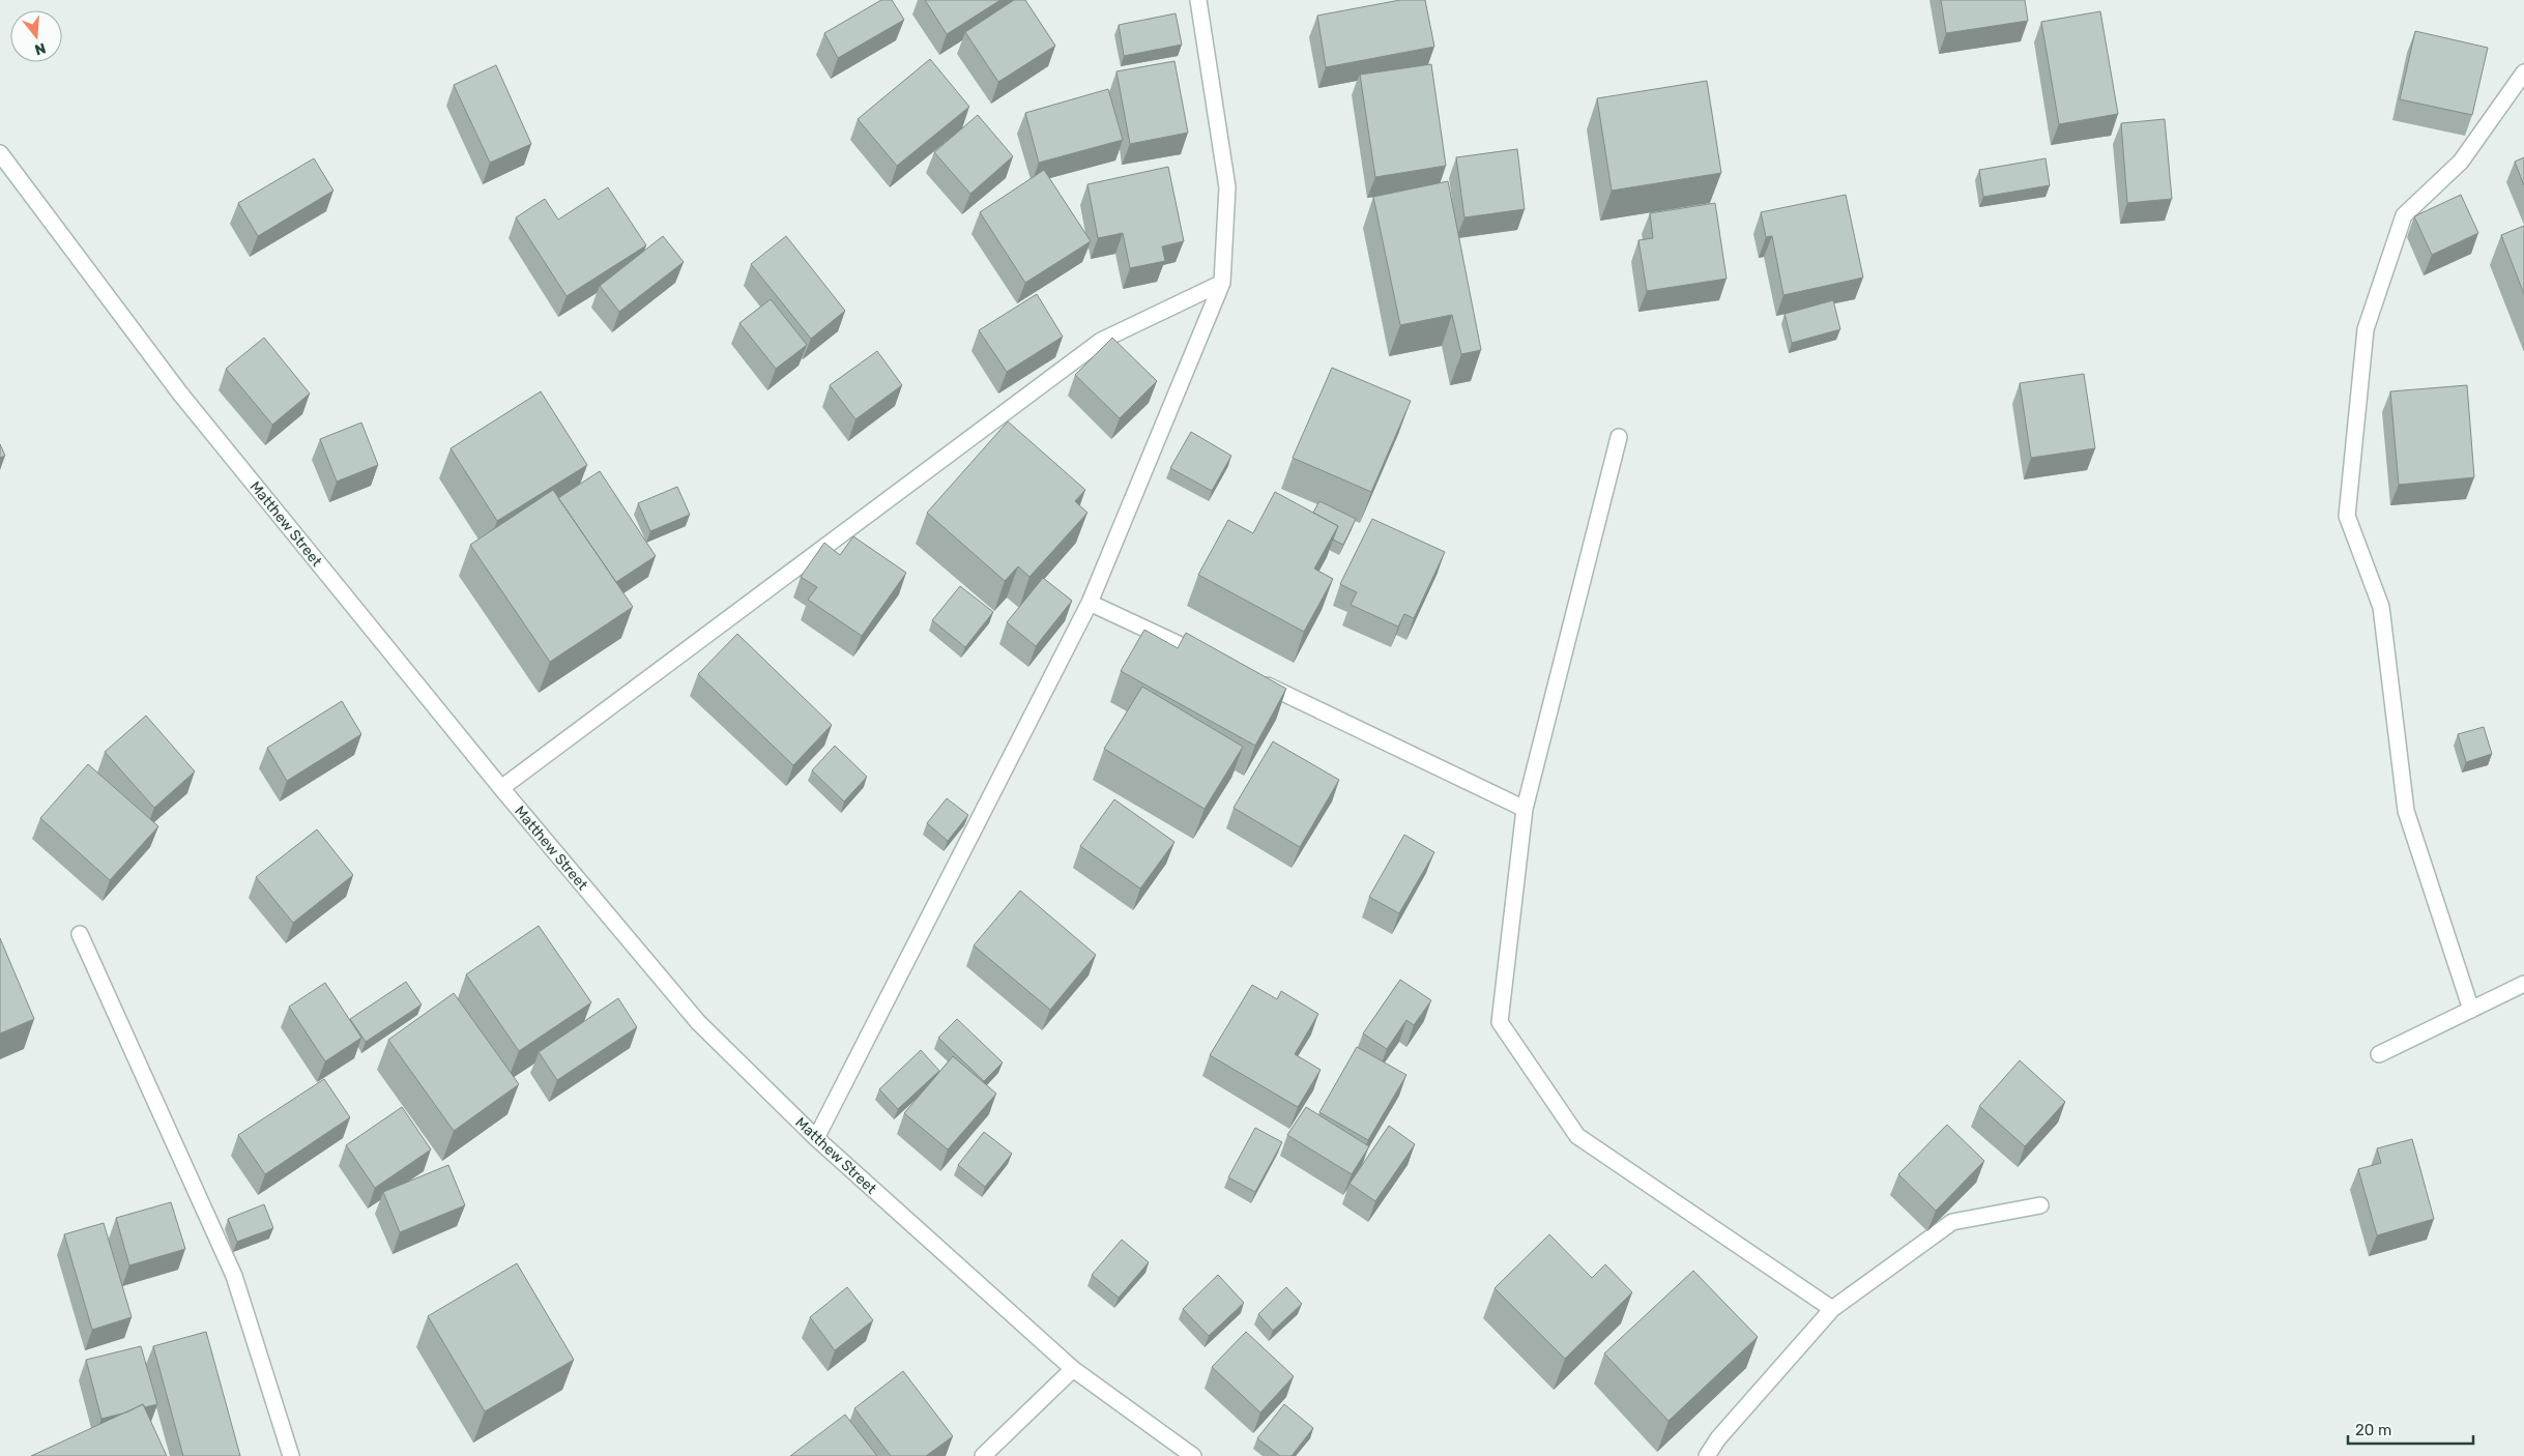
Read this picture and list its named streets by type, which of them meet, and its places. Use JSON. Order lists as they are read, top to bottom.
{
  "streets": {
    "street": ["Matthew Street"]
  },
  "scale_bar": "20 m",
  "north": "bottom"
}
